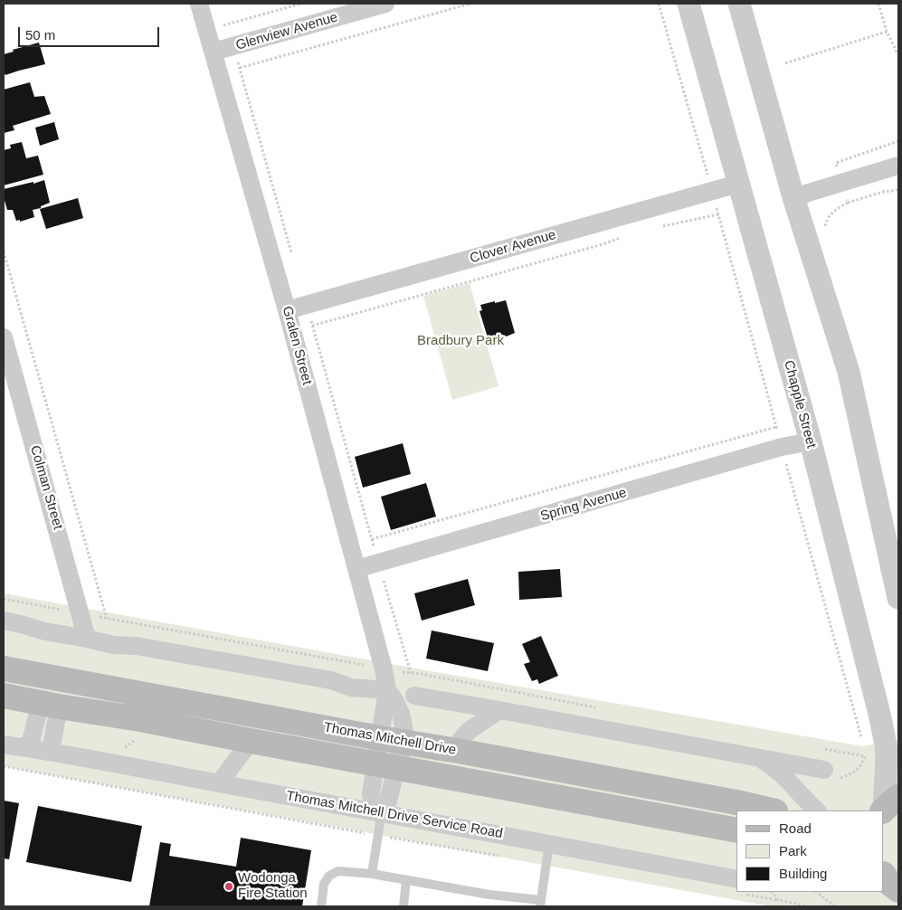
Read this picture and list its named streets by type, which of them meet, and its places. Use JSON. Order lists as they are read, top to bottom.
{
  "streets": {
    "main road": ["Thomas Mitchell Drive"],
    "street": [
      "Glenview Avenue",
      "Clover Avenue",
      "Gralen Street",
      "Chapple Street",
      "Colman Street",
      "Spring Avenue",
      "Thomas Mitchell Drive Service Road"
    ]
  },
  "crossings": [
    ["Glenview Avenue", "Gralen Street"],
    ["Clover Avenue", "Gralen Street"],
    ["Clover Avenue", "Chapple Street"],
    ["Gralen Street", "Spring Avenue"],
    ["Gralen Street", "Thomas Mitchell Drive"],
    ["Gralen Street", "Thomas Mitchell Drive Service Road"],
    ["Chapple Street", "Spring Avenue"]
  ],
  "parks": ["Bradbury Park"],
  "places": ["Wodonga Fire Station"],
  "legend": ["Road", "Park", "Building"],
  "scale_bar": "50 m"
}
